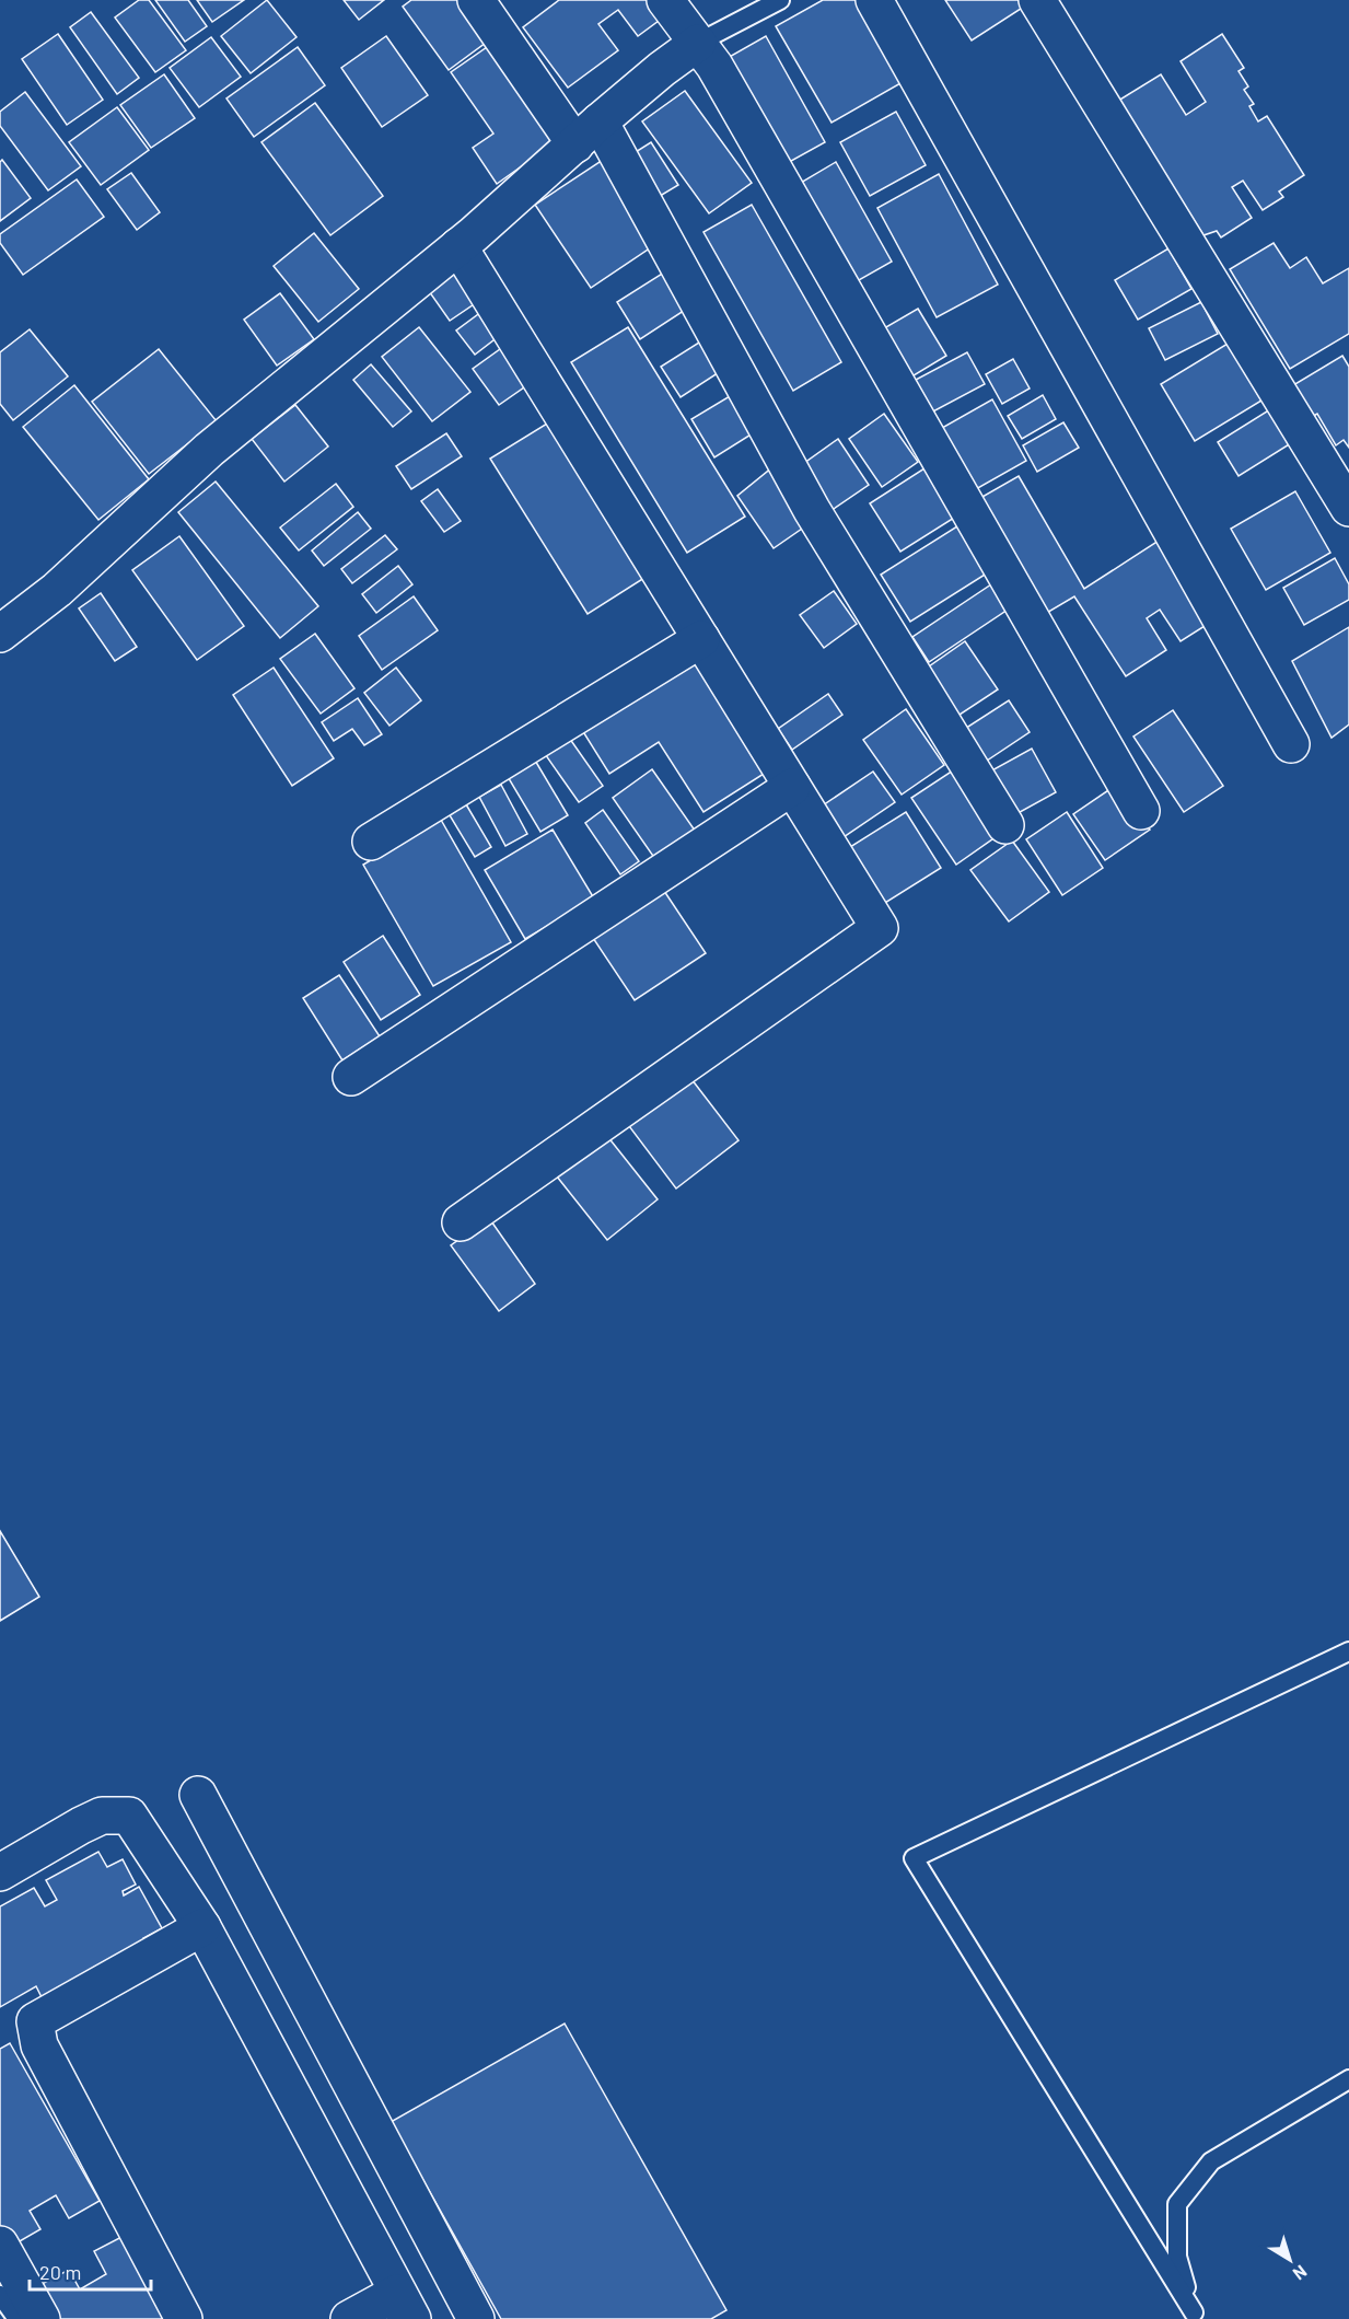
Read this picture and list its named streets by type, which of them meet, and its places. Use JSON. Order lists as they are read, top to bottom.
{
  "scale_bar": "20 m",
  "north": "bottom right"
}
